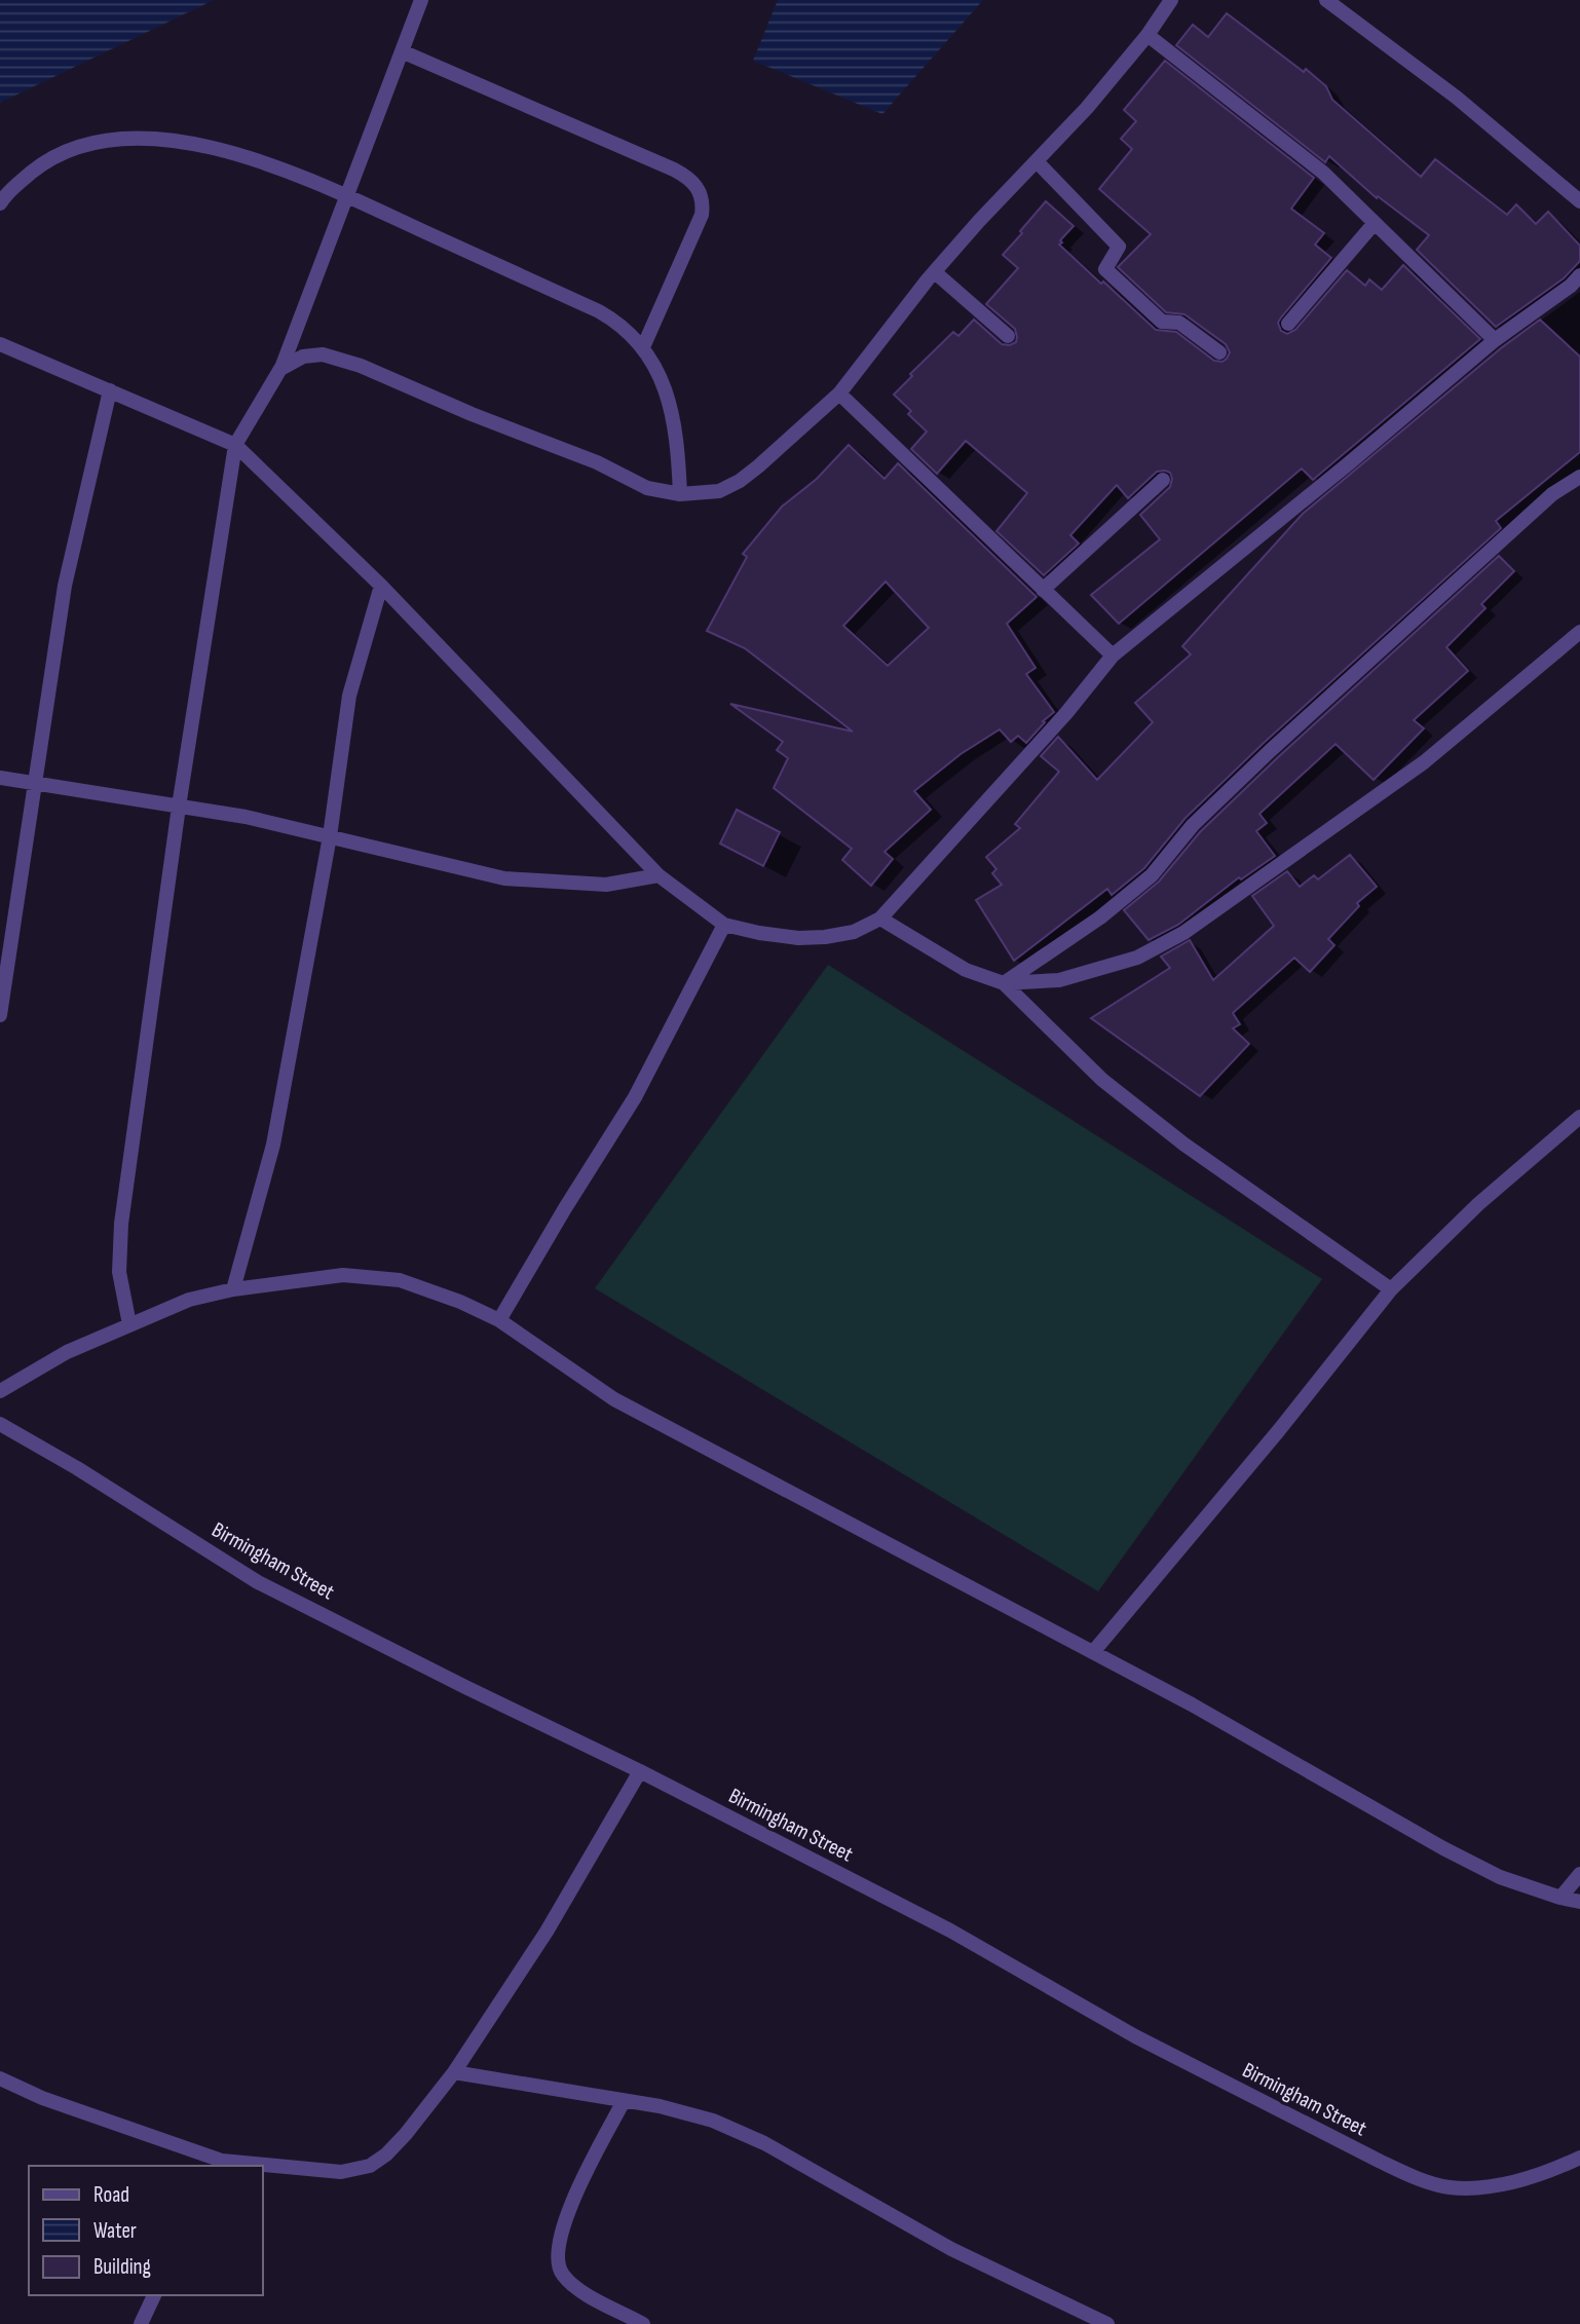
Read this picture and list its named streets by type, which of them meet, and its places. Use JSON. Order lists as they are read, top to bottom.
{
  "streets": {
    "street": ["Birmingham Street"]
  },
  "legend": ["Road", "Water", "Building"]
}
